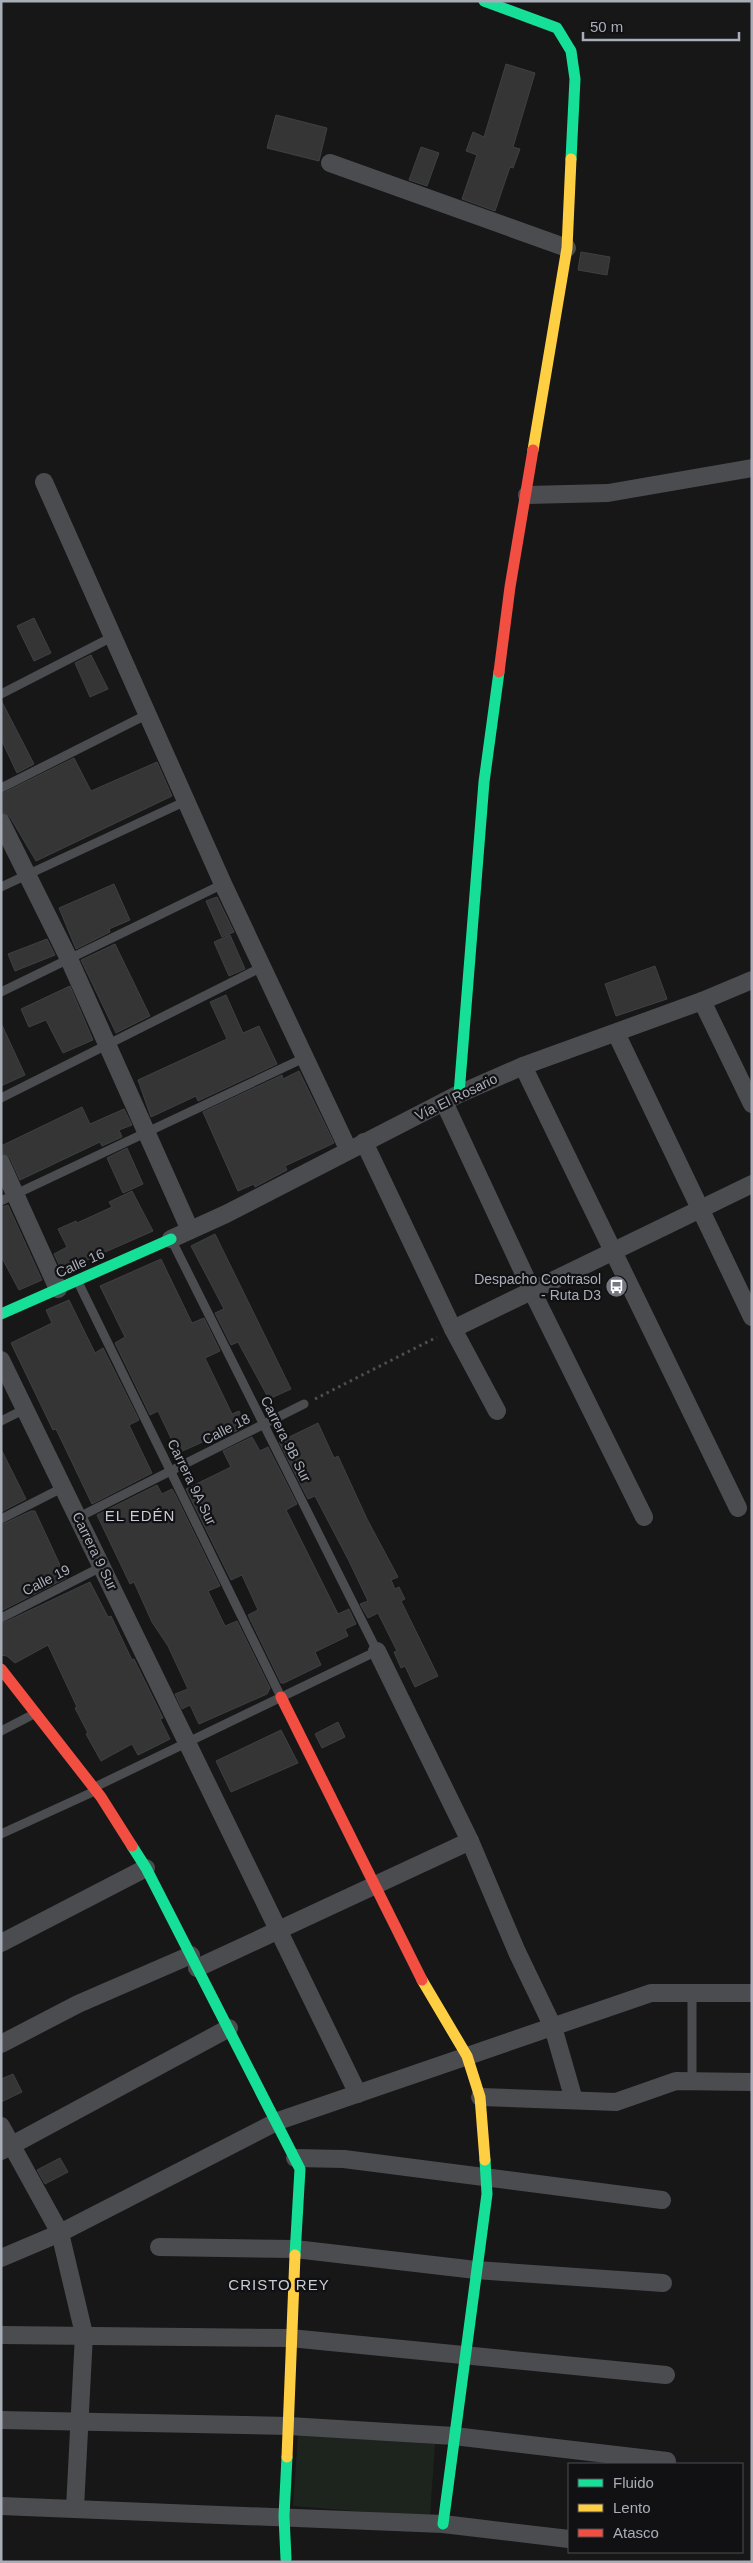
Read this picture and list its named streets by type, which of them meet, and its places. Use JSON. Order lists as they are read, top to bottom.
{
  "streets": {
    "street": ["Vía El Rosario", "Calle 16", "Carrera 9 Sur"],
    "lane": [
      "Calle 18",
      "Carrera 9B Sur",
      "Carrera 9A Sur",
      "Calle 19"
    ]
  },
  "crossings": [
    ["Vía El Rosario", "Calle 16"],
    ["Vía El Rosario", "Carrera 9B Sur"],
    ["Calle 16", "Carrera 9B Sur"],
    ["Calle 16", "Carrera 9A Sur"],
    ["Calle 18", "Carrera 9B Sur"],
    ["Calle 18", "Carrera 9A Sur"],
    ["Calle 18", "Carrera 9 Sur"],
    ["Carrera 9 Sur", "Calle 19"]
  ],
  "districts": ["EL EDÉN", "CRISTO REY"],
  "places": {
    "bus stop": ["Despacho Cootrasol - Ruta D3"]
  },
  "legend": ["Fluido", "Lento", "Atasco"],
  "scale_bar": "50 m"
}
